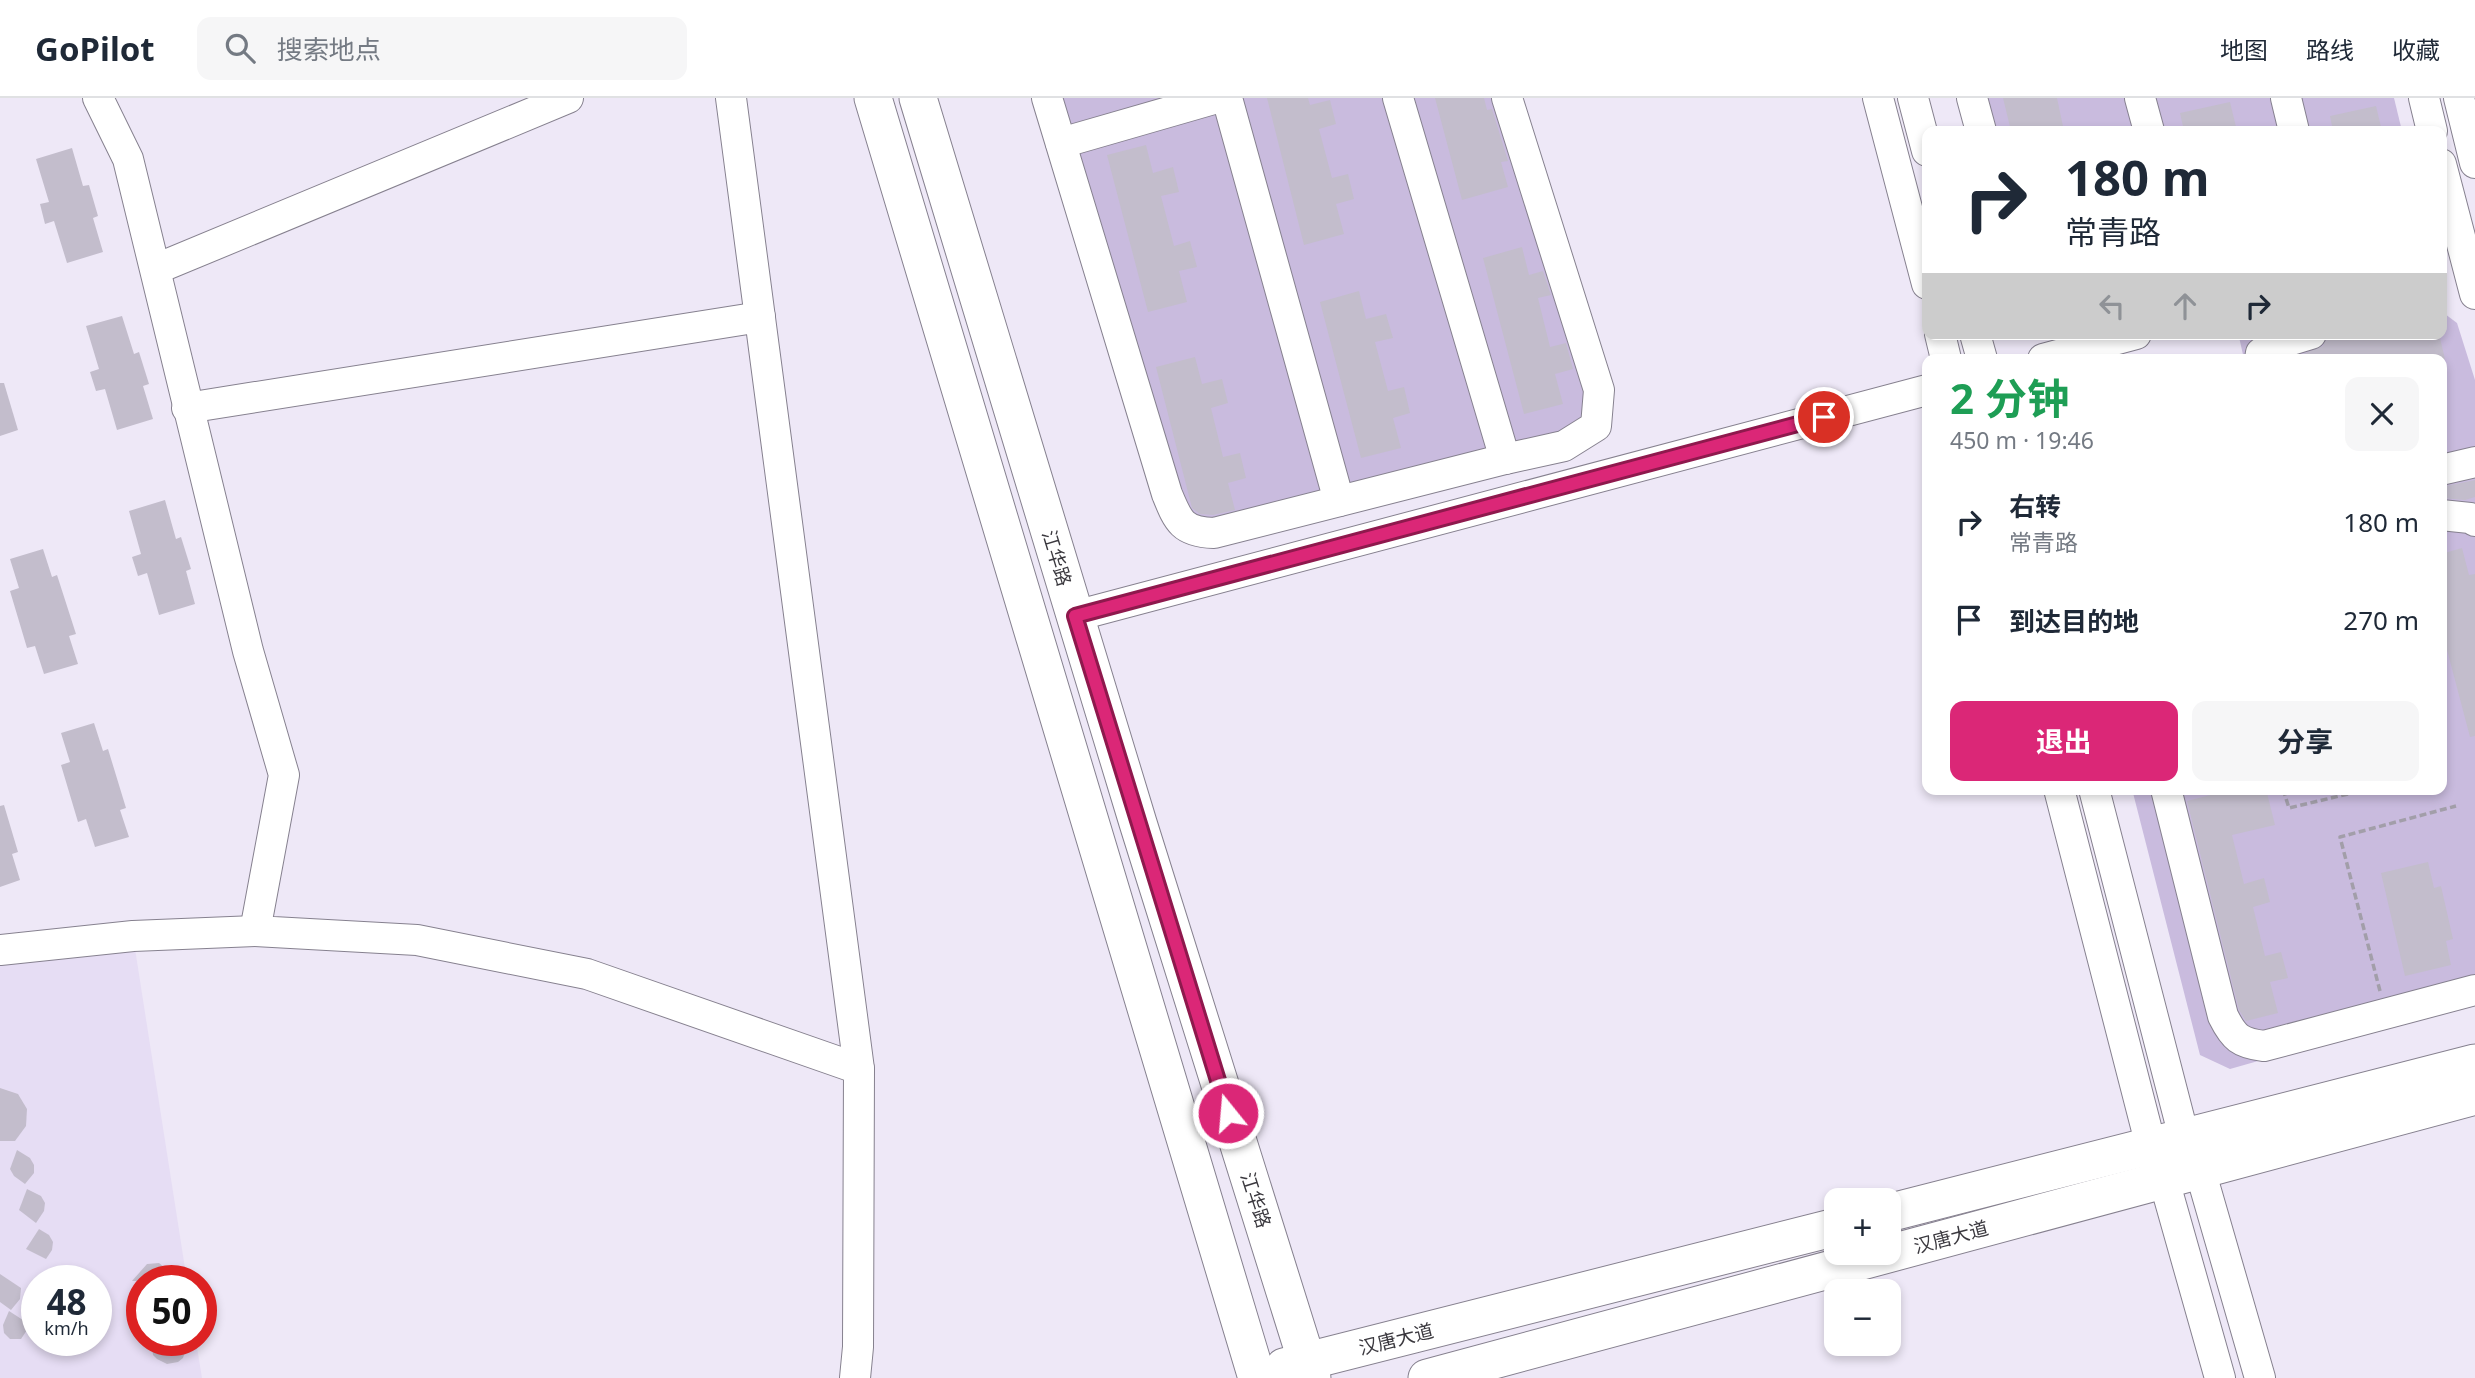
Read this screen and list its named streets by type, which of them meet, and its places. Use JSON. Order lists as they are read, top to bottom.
{
  "streets": {
    "main road": ["江华路", "汉唐大道"]
  },
  "crossings": [
    ["江华路", "汉唐大道"]
  ],
  "page": {
    "header": "GoPilot",
    "search": "搜索地点",
    "nav": ["地图", "路线", "收藏"],
    "turn": ["180 m", "常青路"],
    "heading": ["2 分钟", "450 m · 19:46"],
    "list": [
      {
        "name": "右转",
        "note": "常青路",
        "value": "180 m"
      },
      {
        "name": "到达目的地",
        "value": "270 m"
      }
    ],
    "buttons": ["退出", "分享"],
    "map_buttons": ["+", "−"],
    "speed": "48 km/h",
    "limit": "50"
  }
}
